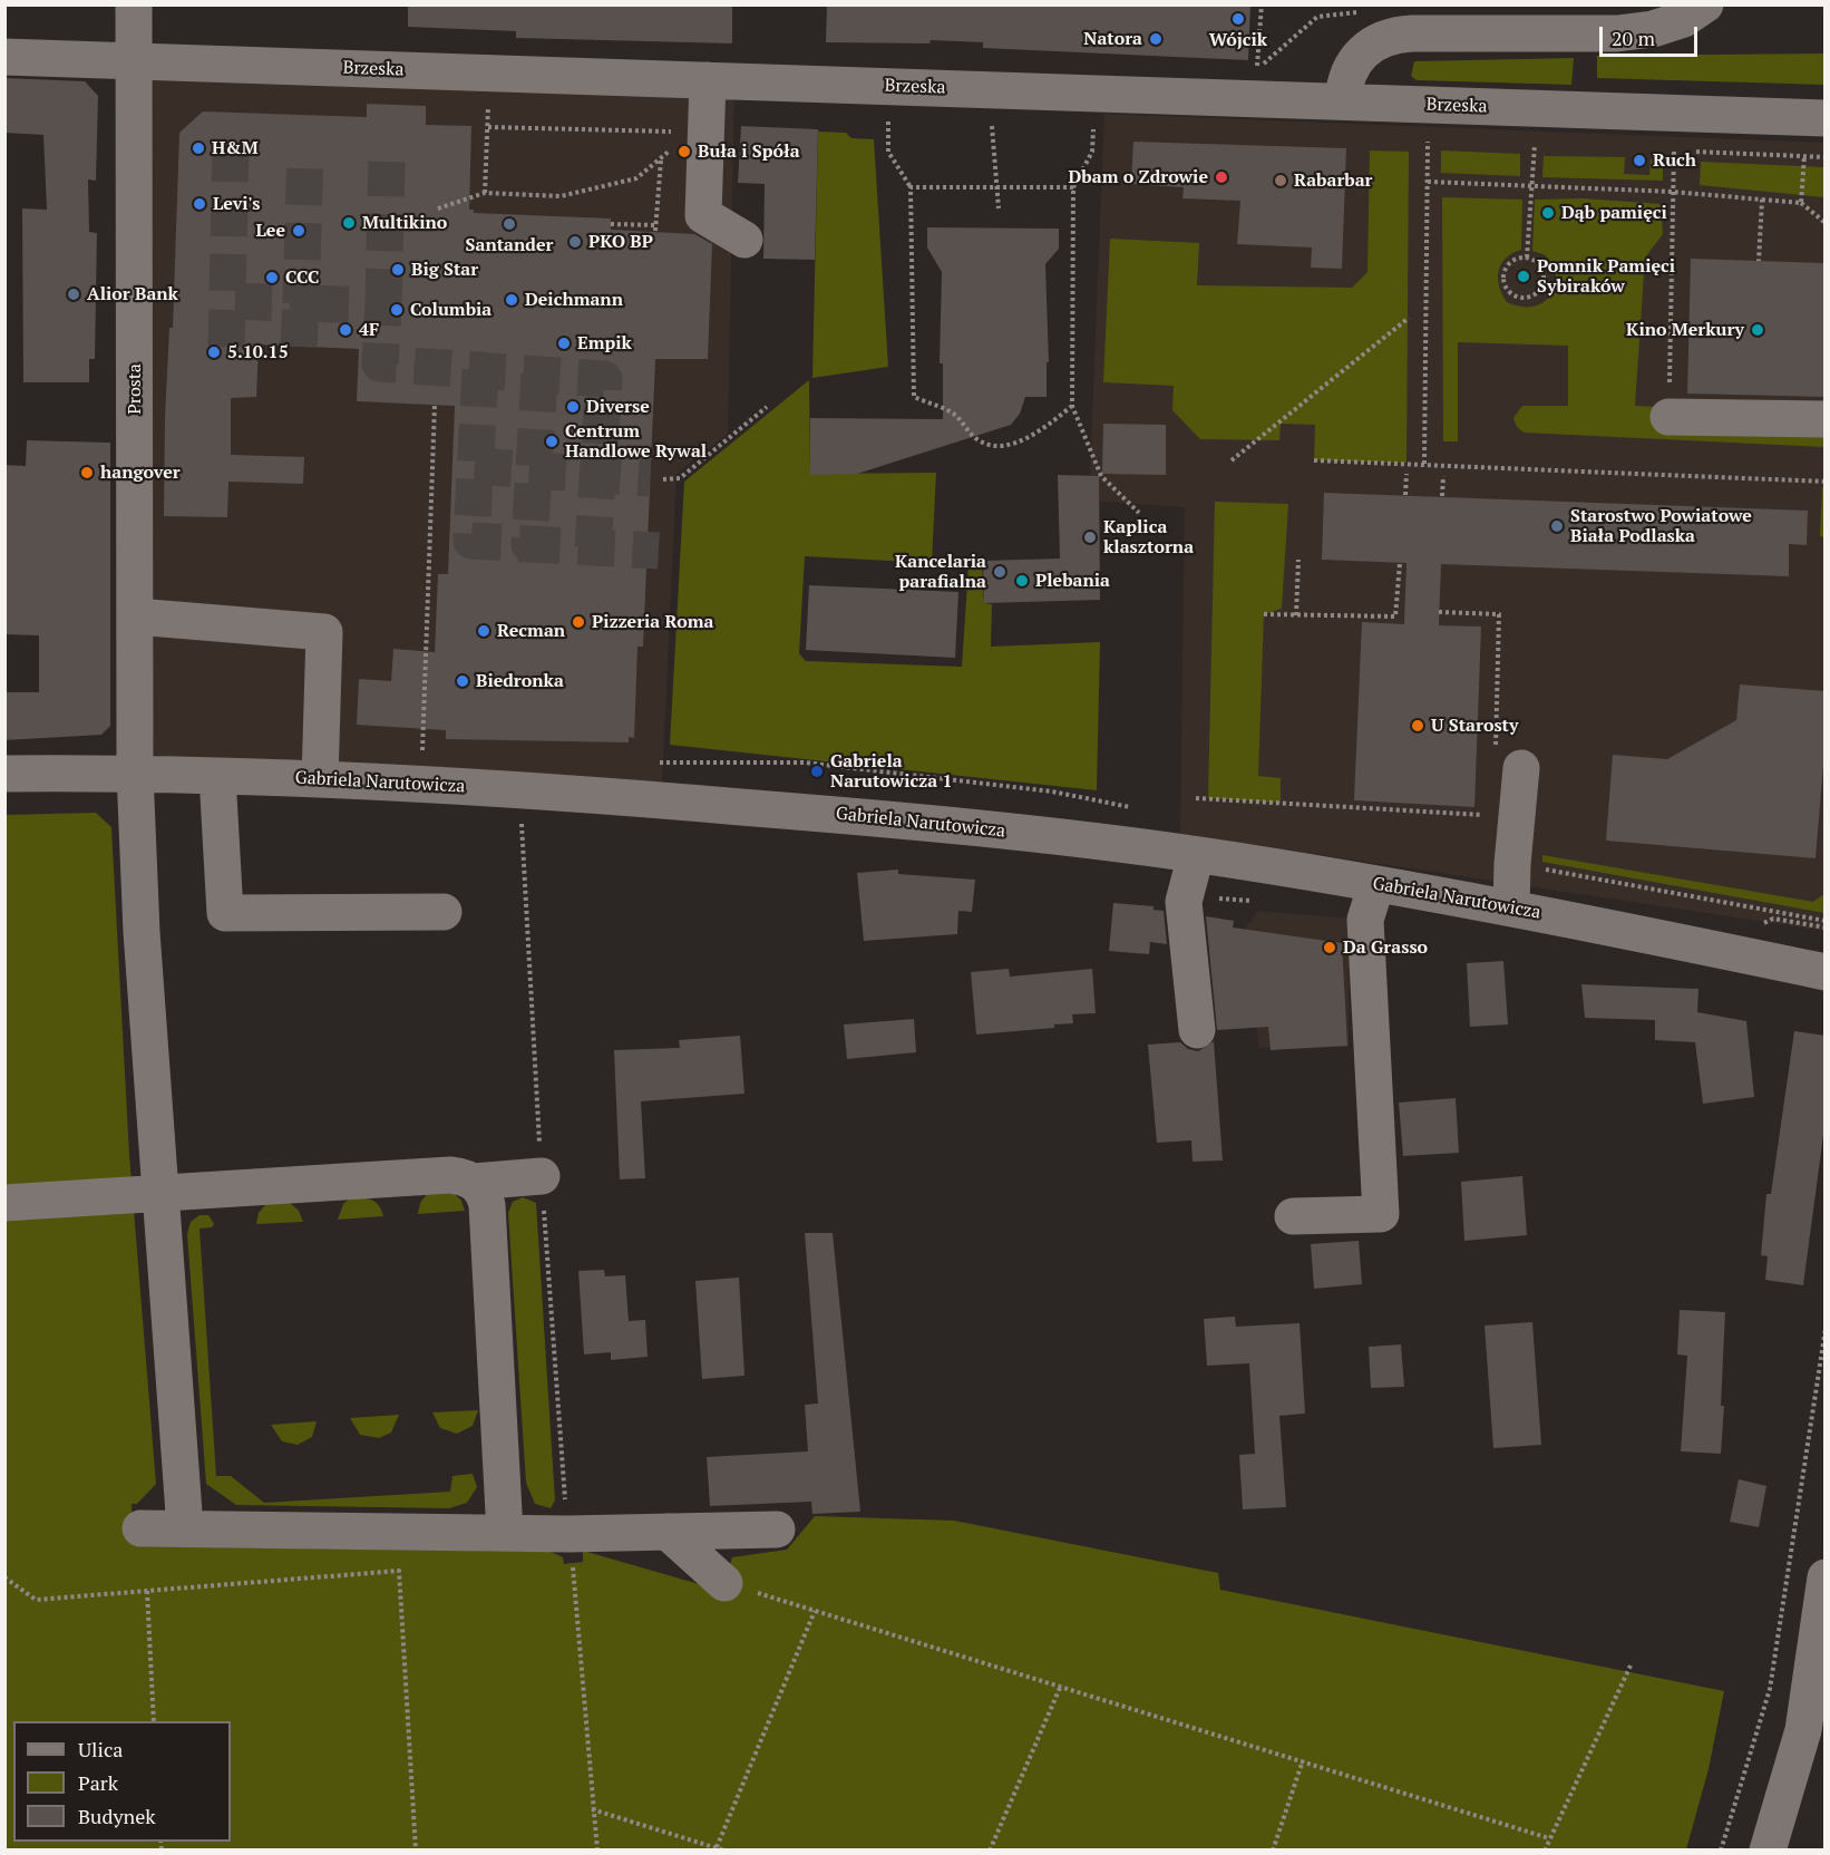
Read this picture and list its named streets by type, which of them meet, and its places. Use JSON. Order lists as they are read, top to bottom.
{
  "streets": {
    "street": ["Brzeska", "Prosta", "Gabriela Narutowicza"]
  },
  "crossings": [
    ["Brzeska", "Prosta"],
    ["Prosta", "Gabriela Narutowicza"]
  ],
  "places": [
    "Wójcik",
    "Natora",
    "H&M",
    "Buła i Spóła",
    "Ruch",
    "Dbam o Zdrowie",
    "Rabarbar",
    "Levi's",
    "Dąb pamięci",
    "Multikino",
    "Santander",
    "Lee",
    "PKO BP",
    "Big Star",
    "Pomnik Pamięci Sybiraków",
    "CCC",
    "Alior Bank",
    "Deichmann",
    "Columbia",
    "4F",
    "Kino Merkury",
    "Empik",
    "5.10.15",
    "Diverse",
    "Centrum Handlowe Rywal",
    "hangover",
    "Starostwo Powiatowe Biała Podlaska",
    "Kaplica klasztorna",
    "Kancelaria parafialna",
    "Plebania",
    "Pizzeria Roma",
    "Recman",
    "Biedronka",
    "U Starosty",
    "Gabriela Narutowicza 1",
    "Da Grasso"
  ],
  "legend": ["Ulica", "Park", "Budynek"],
  "scale_bar": "20 m"
}
